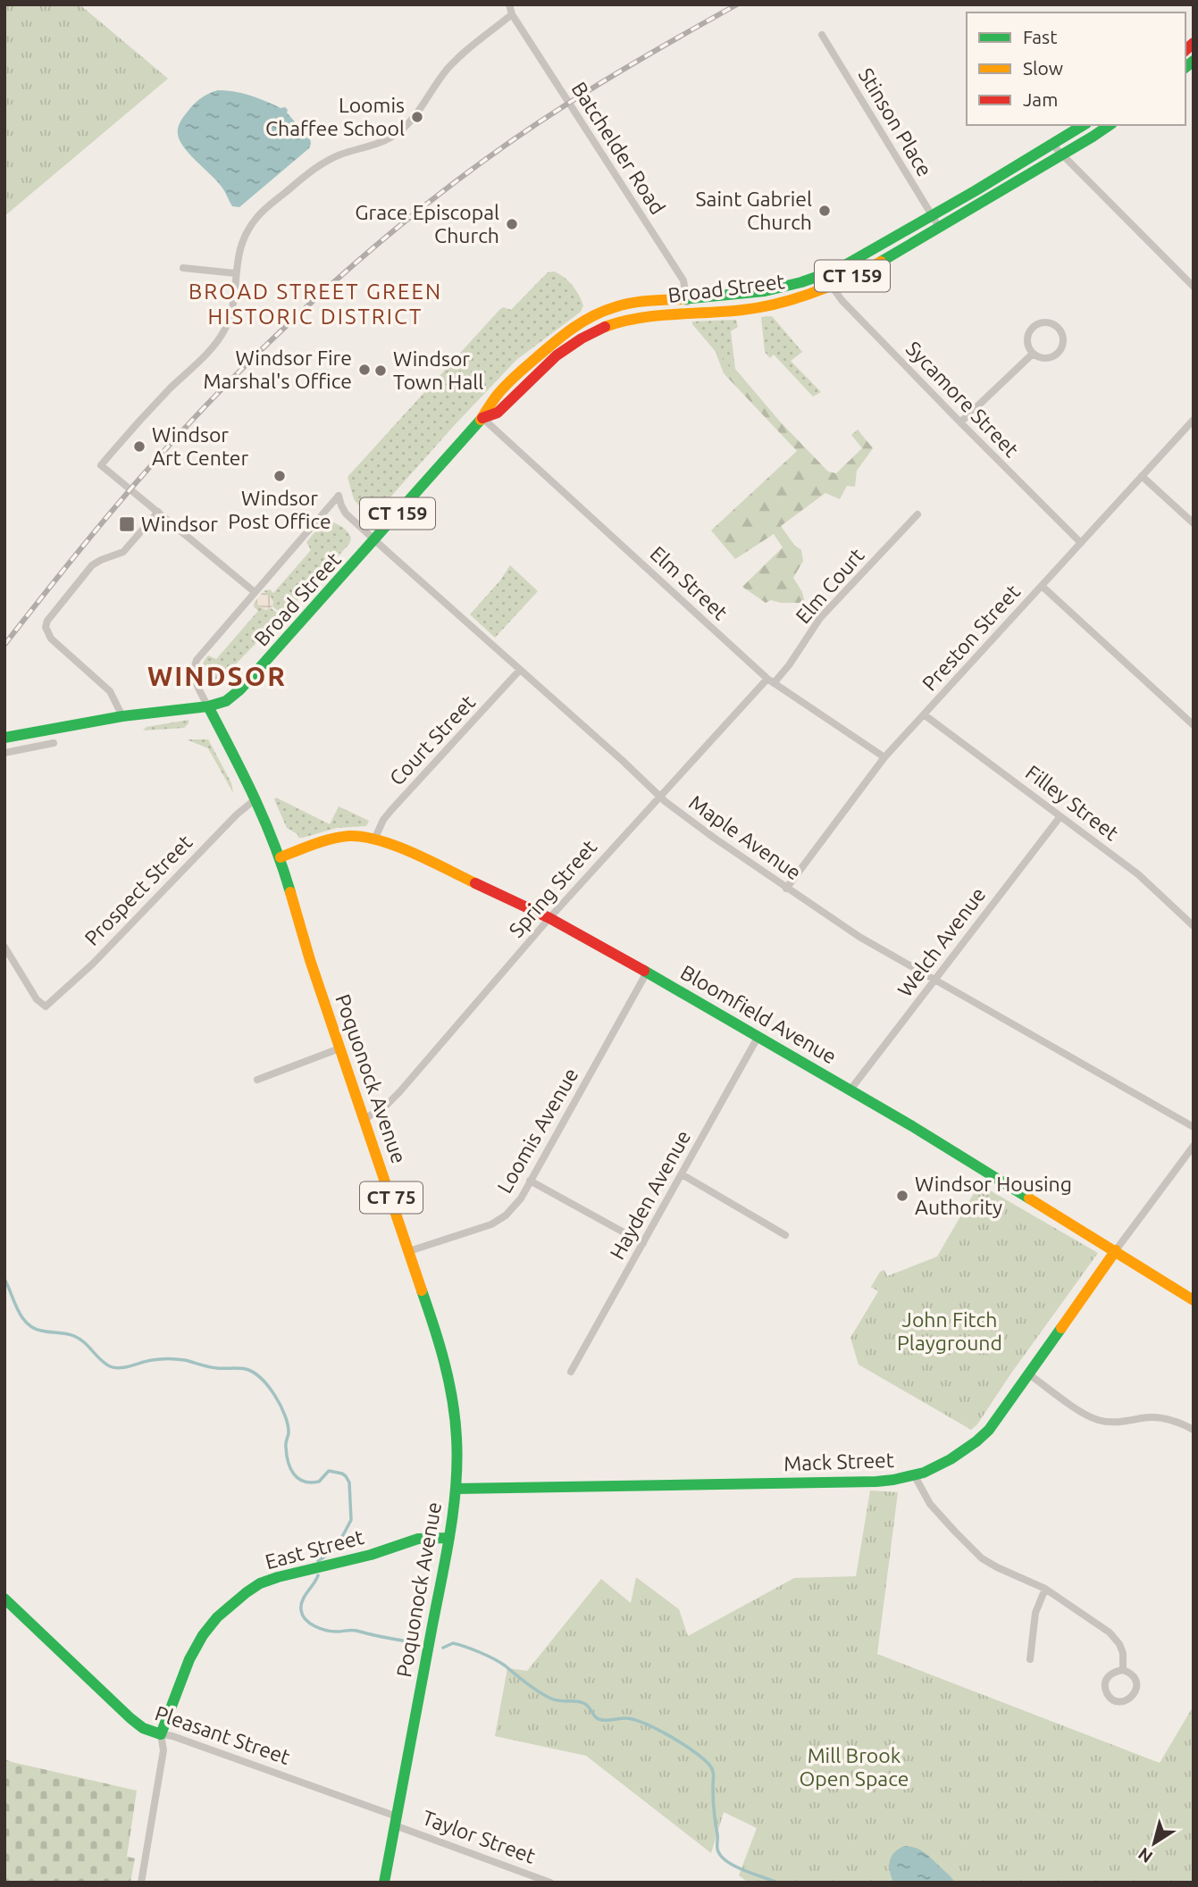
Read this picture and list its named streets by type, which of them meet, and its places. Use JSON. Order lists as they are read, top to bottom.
{
  "streets": {
    "main road": [
      "CT 159",
      "Broad Street",
      "Bloomfield Avenue",
      "Poquonock Avenue",
      "CT 75",
      "Mack Street",
      "East Street",
      "Pleasant Street"
    ],
    "street": [
      "Stinson Place",
      "Batchelder Road",
      "Sycamore Street",
      "Elm Street",
      "Elm Court",
      "Preston Street",
      "Court Street",
      "Filley Street",
      "Maple Avenue",
      "Spring Street",
      "Prospect Street",
      "Welch Avenue",
      "Loomis Avenue",
      "Hayden Avenue",
      "Taylor Street"
    ]
  },
  "crossings": [
    ["Stinson Place", "Broad Street"],
    ["Batchelder Road", "Broad Street"],
    ["CT 159", "Broad Street"],
    ["CT 159", "Poquonock Avenue"],
    ["Broad Street", "Sycamore Street"],
    ["Broad Street", "Elm Street"],
    ["Broad Street", "Maple Avenue"],
    ["Broad Street", "Poquonock Avenue"],
    ["Sycamore Street", "Preston Street"],
    ["Elm Street", "Elm Court"],
    ["Elm Street", "Preston Street"],
    ["Elm Street", "Spring Street"],
    ["Elm Court", "Spring Street"],
    ["Preston Street", "Filley Street"],
    ["Preston Street", "Maple Avenue"],
    ["Court Street", "Maple Avenue"],
    ["Court Street", "Bloomfield Avenue"],
    ["Filley Street", "Welch Avenue"],
    ["Maple Avenue", "Spring Street"],
    ["Maple Avenue", "Welch Avenue"],
    ["Spring Street", "Bloomfield Avenue"],
    ["Spring Street", "Poquonock Avenue"],
    ["Prospect Street", "Poquonock Avenue"],
    ["Welch Avenue", "Bloomfield Avenue"],
    ["Bloomfield Avenue", "Poquonock Avenue"],
    ["Bloomfield Avenue", "Loomis Avenue"],
    ["Bloomfield Avenue", "Hayden Avenue"],
    ["Bloomfield Avenue", "Mack Street"],
    ["Poquonock Avenue", "Loomis Avenue"],
    ["Poquonock Avenue", "Mack Street"],
    ["Poquonock Avenue", "East Street"],
    ["Poquonock Avenue", "Pleasant Street"],
    ["Poquonock Avenue", "Taylor Street"],
    ["East Street", "Pleasant Street"],
    ["Pleasant Street", "Taylor Street"]
  ],
  "districts": ["BROAD STREET GREEN HISTORIC DISTRICT", "WINDSOR"],
  "parks": ["John Fitch Playground", "Mill Brook Open Space"],
  "places": {
    "other": [
      "Loomis Chaffee School",
      "Saint Gabriel Church",
      "Grace Episcopal Church",
      "Windsor Fire Marshal's Office",
      "Windsor Town Hall",
      "Windsor Art Center",
      "Windsor Post Office",
      "Windsor Housing Authority"
    ],
    "transit": ["Windsor"]
  },
  "legend": ["Fast", "Slow", "Jam"],
  "north": "bottom left"
}
